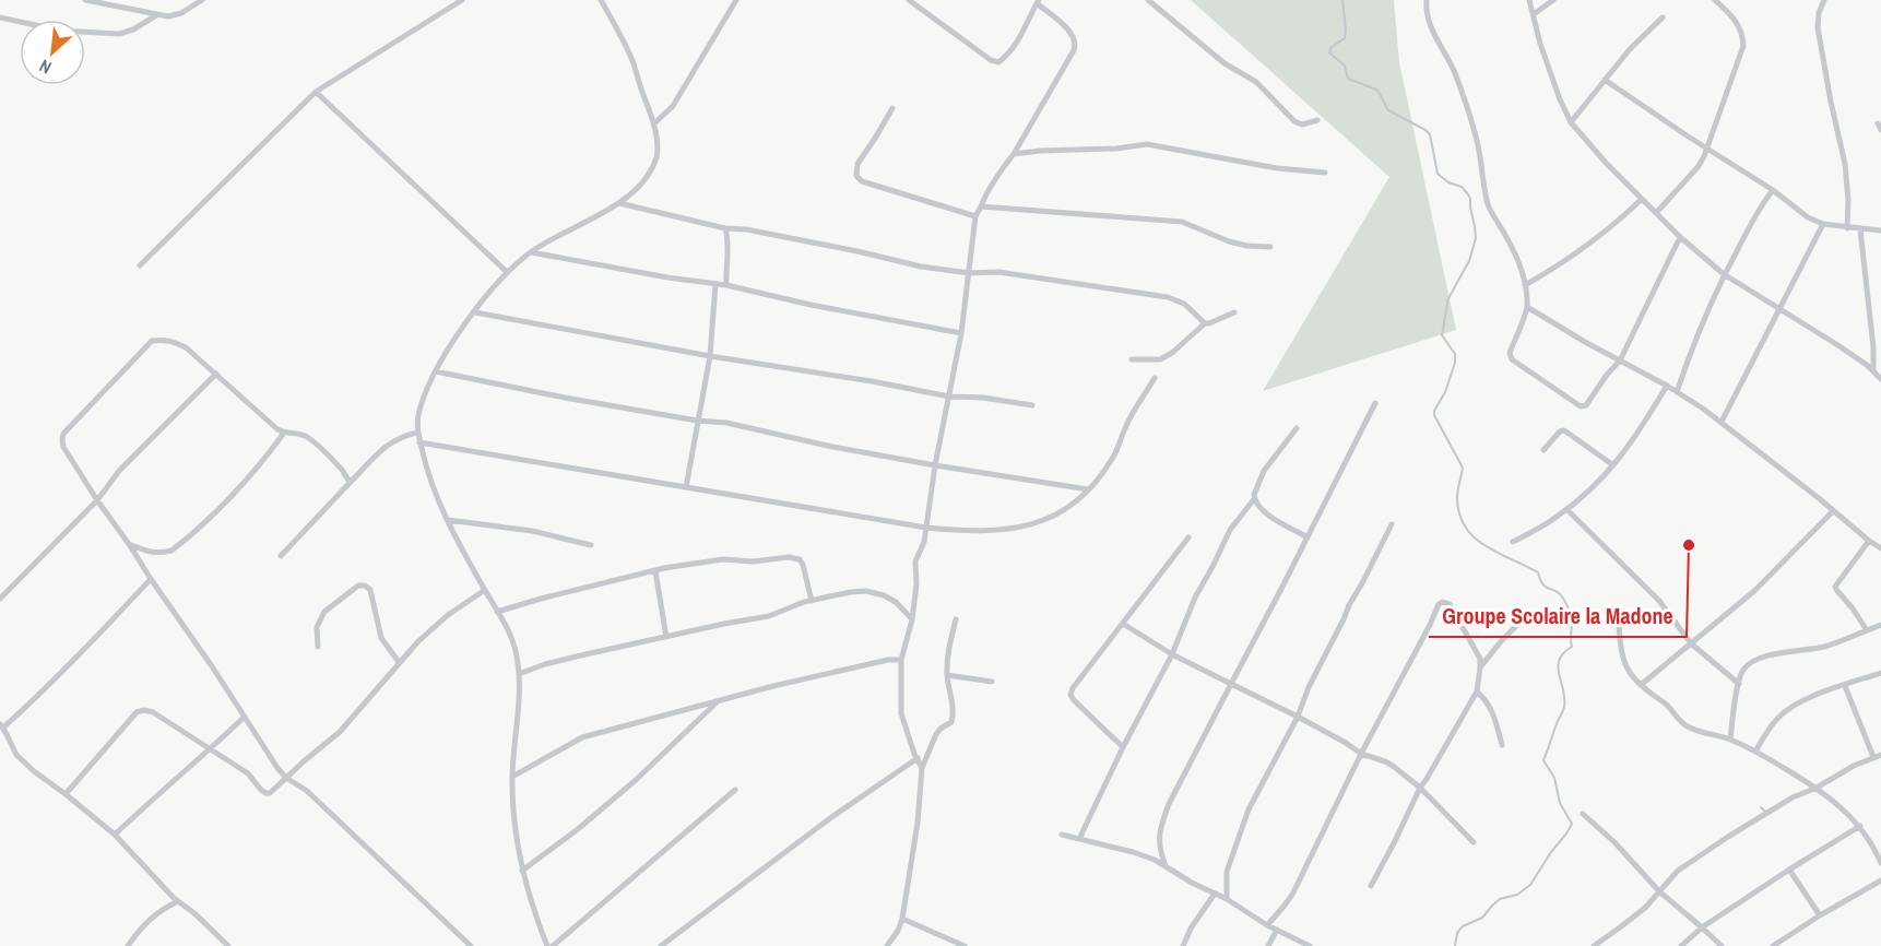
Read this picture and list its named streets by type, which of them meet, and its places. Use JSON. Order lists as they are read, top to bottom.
{
  "places": ["Groupe Scolaire la Madone"],
  "north": "bottom left"
}
